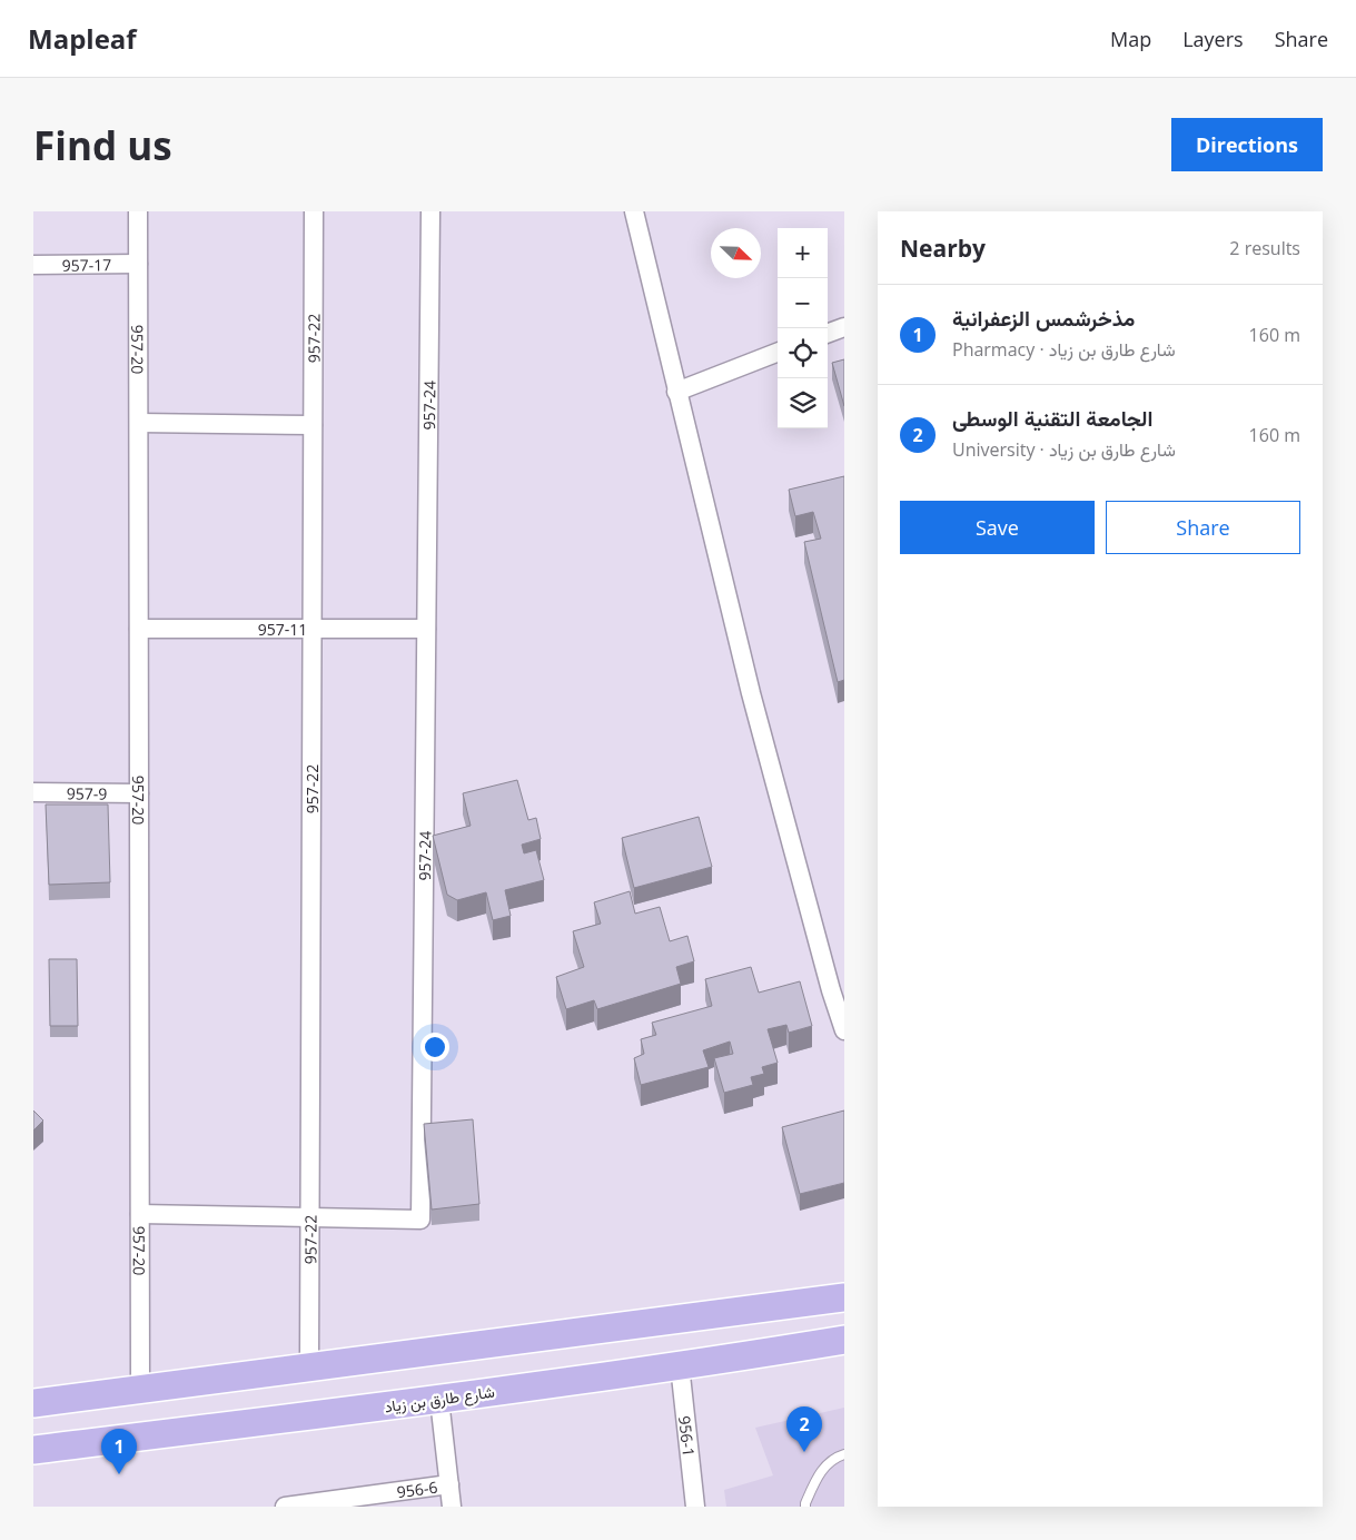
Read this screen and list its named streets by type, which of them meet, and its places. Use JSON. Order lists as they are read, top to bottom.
{
  "streets": {
    "main road": ["شارع طارق بن زياد"],
    "street": [
      "957-17",
      "957-22",
      "957-20",
      "957-24",
      "957-11",
      "957-9",
      "956-1",
      "956-6"
    ]
  },
  "crossings": [
    ["957-17", "957-20"],
    ["957-22", "957-24"],
    ["957-22", "957-11"],
    ["957-20", "957-24"],
    ["957-20", "957-11"],
    ["957-20", "957-9"],
    ["957-24", "957-11"],
    ["شارع طارق بن زياد", "956-1"]
  ],
  "north": "bottom right",
  "page": {
    "header": "Mapleaf",
    "nav": ["Map", "Layers", "Share"],
    "buttons": [
      "Directions",
      ["Save", "Share"]
    ],
    "title": "Find us",
    "heading": ["Nearby", "2 results"],
    "map_buttons": ["+", "−"],
    "list": [
      {
        "mark": "1",
        "name": "مذخرشمس الزعفرانية",
        "note": "Pharmacy · شارع طارق بن زياد",
        "value": "160 m"
      },
      {
        "mark": "2",
        "name": "الجامعة التقنية الوسطى",
        "note": "University · شارع طارق بن زياد",
        "value": "160 m"
      }
    ],
    "pins": ["2", "1"]
  }
}
